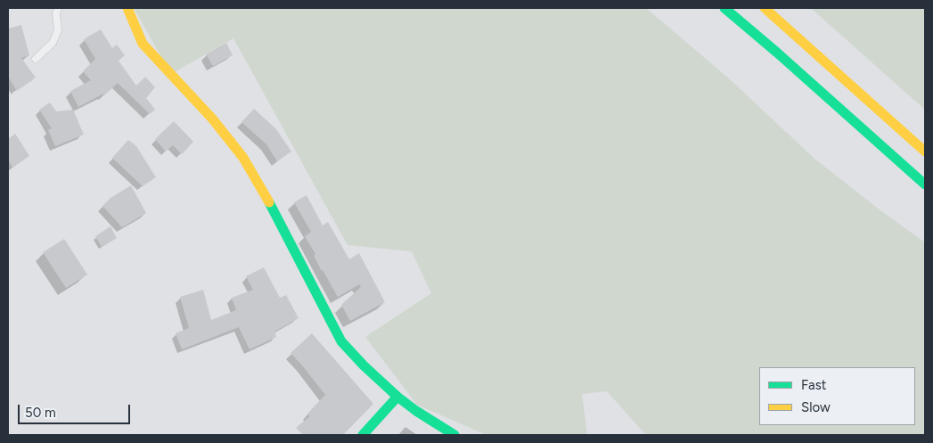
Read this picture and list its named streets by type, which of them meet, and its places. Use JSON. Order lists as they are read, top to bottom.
{
  "legend": ["Fast", "Slow"],
  "scale_bar": "50 m"
}
